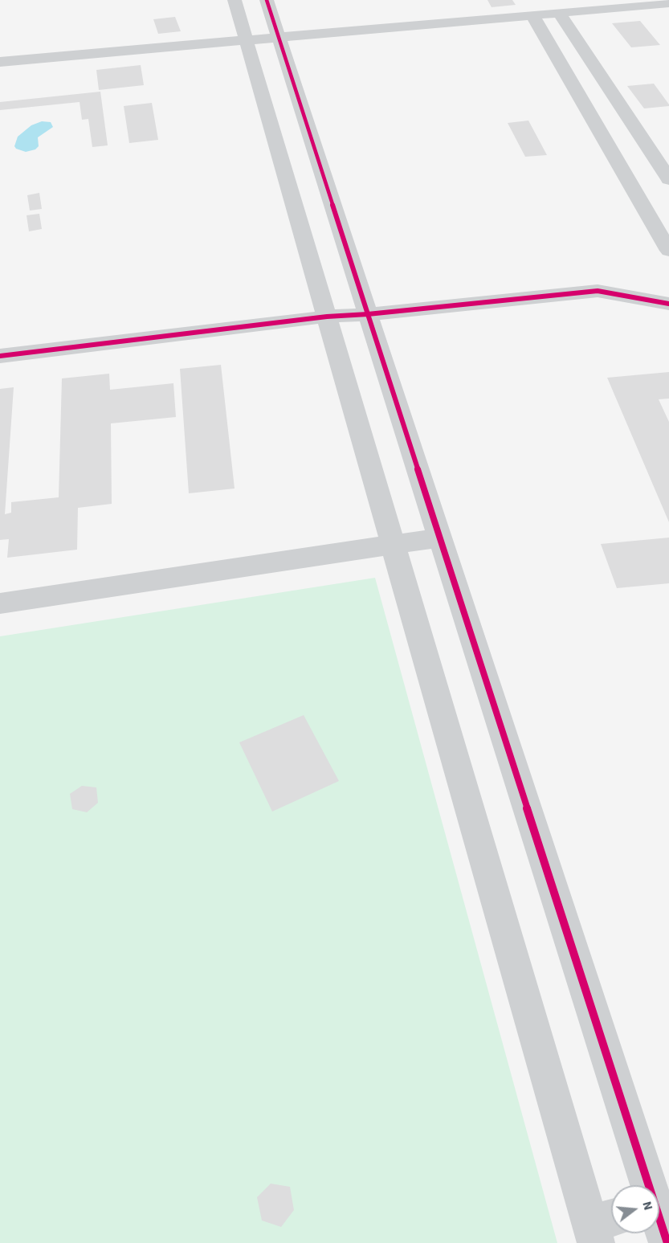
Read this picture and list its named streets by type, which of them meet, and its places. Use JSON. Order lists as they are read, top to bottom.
{
  "north": "right"
}
